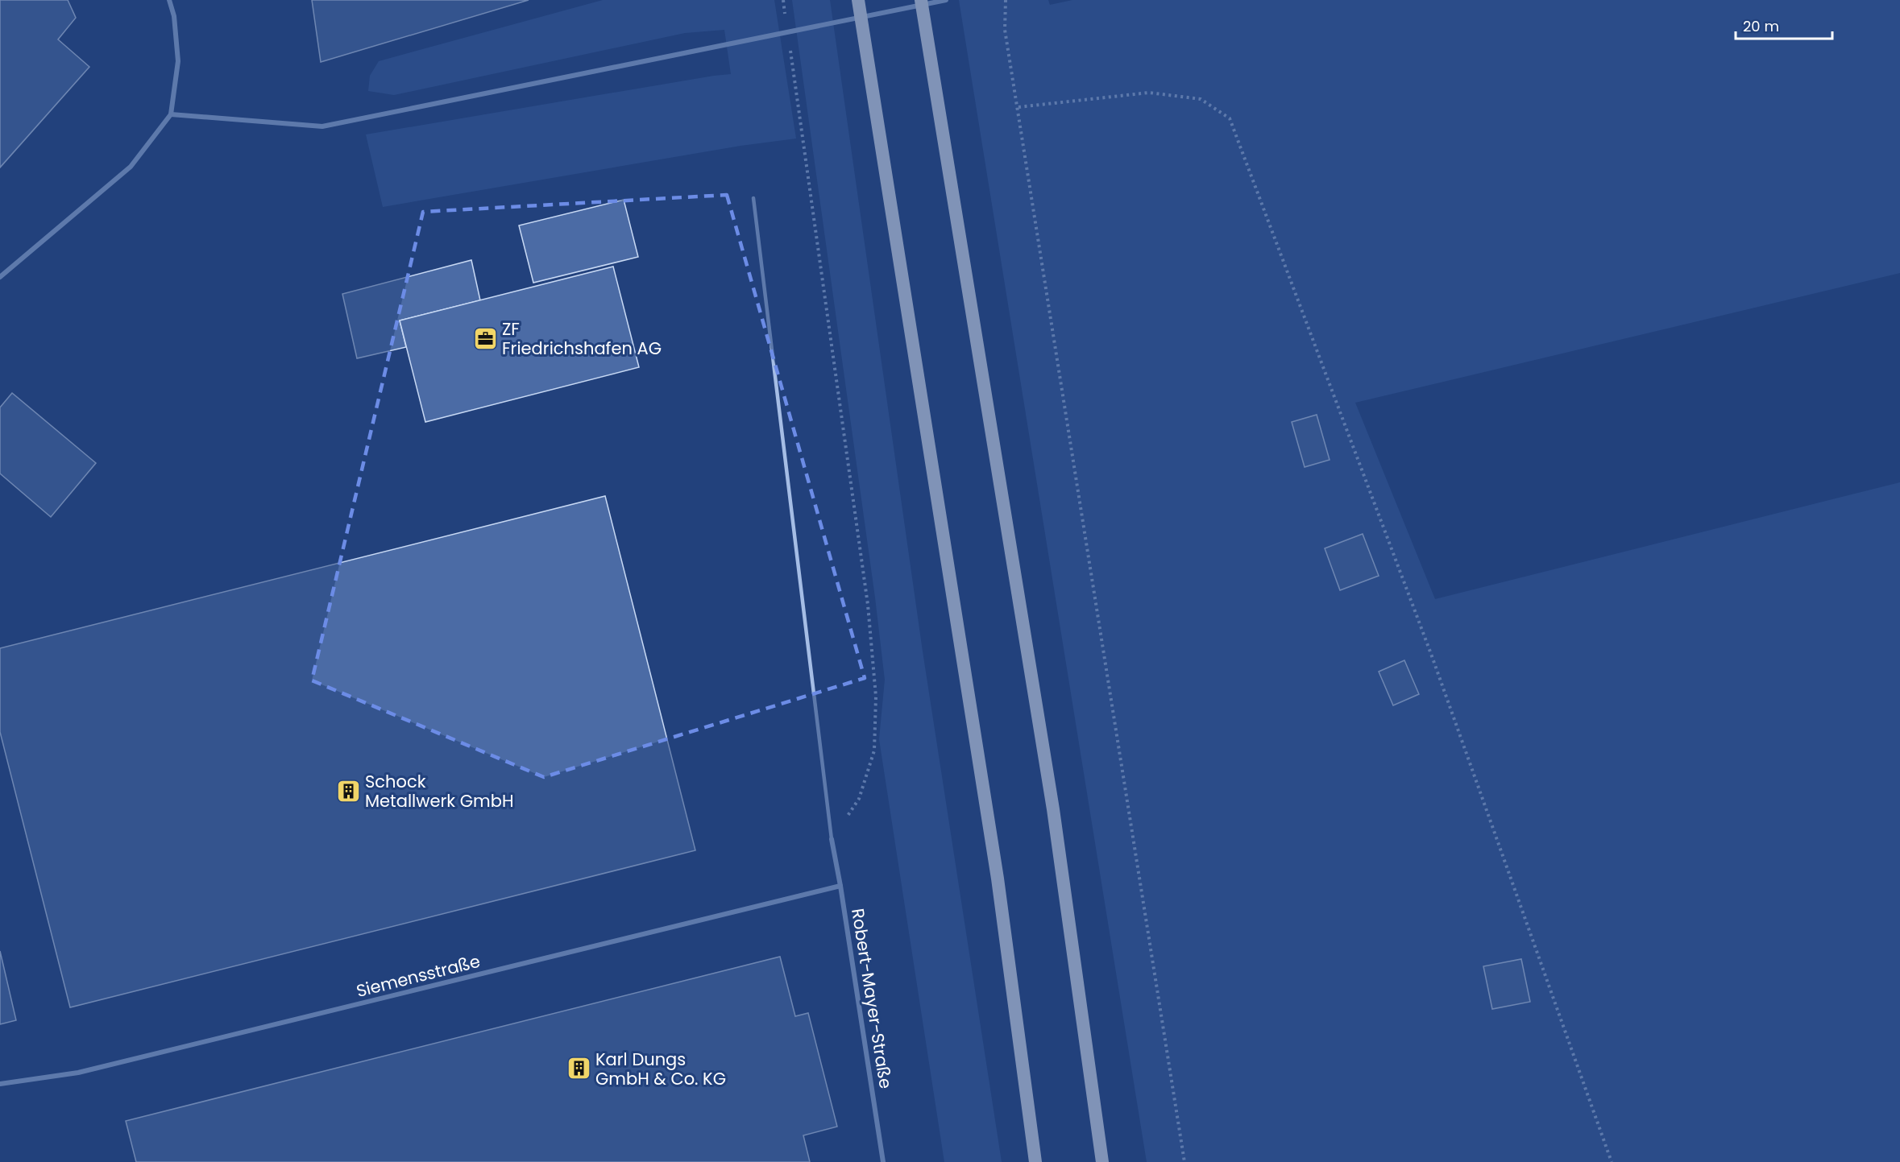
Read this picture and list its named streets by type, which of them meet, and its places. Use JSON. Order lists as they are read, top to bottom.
{
  "streets": {
    "street": ["Siemensstraße", "Robert-Mayer-Straße"]
  },
  "crossings": [
    ["Siemensstraße", "Robert-Mayer-Straße"]
  ],
  "places": {
    "office": ["ZF Friedrichshafen AG"],
    "building": ["Schock Metallwerk GmbH", "Karl Dungs GmbH & Co. KG"]
  },
  "scale_bar": "20 m"
}
